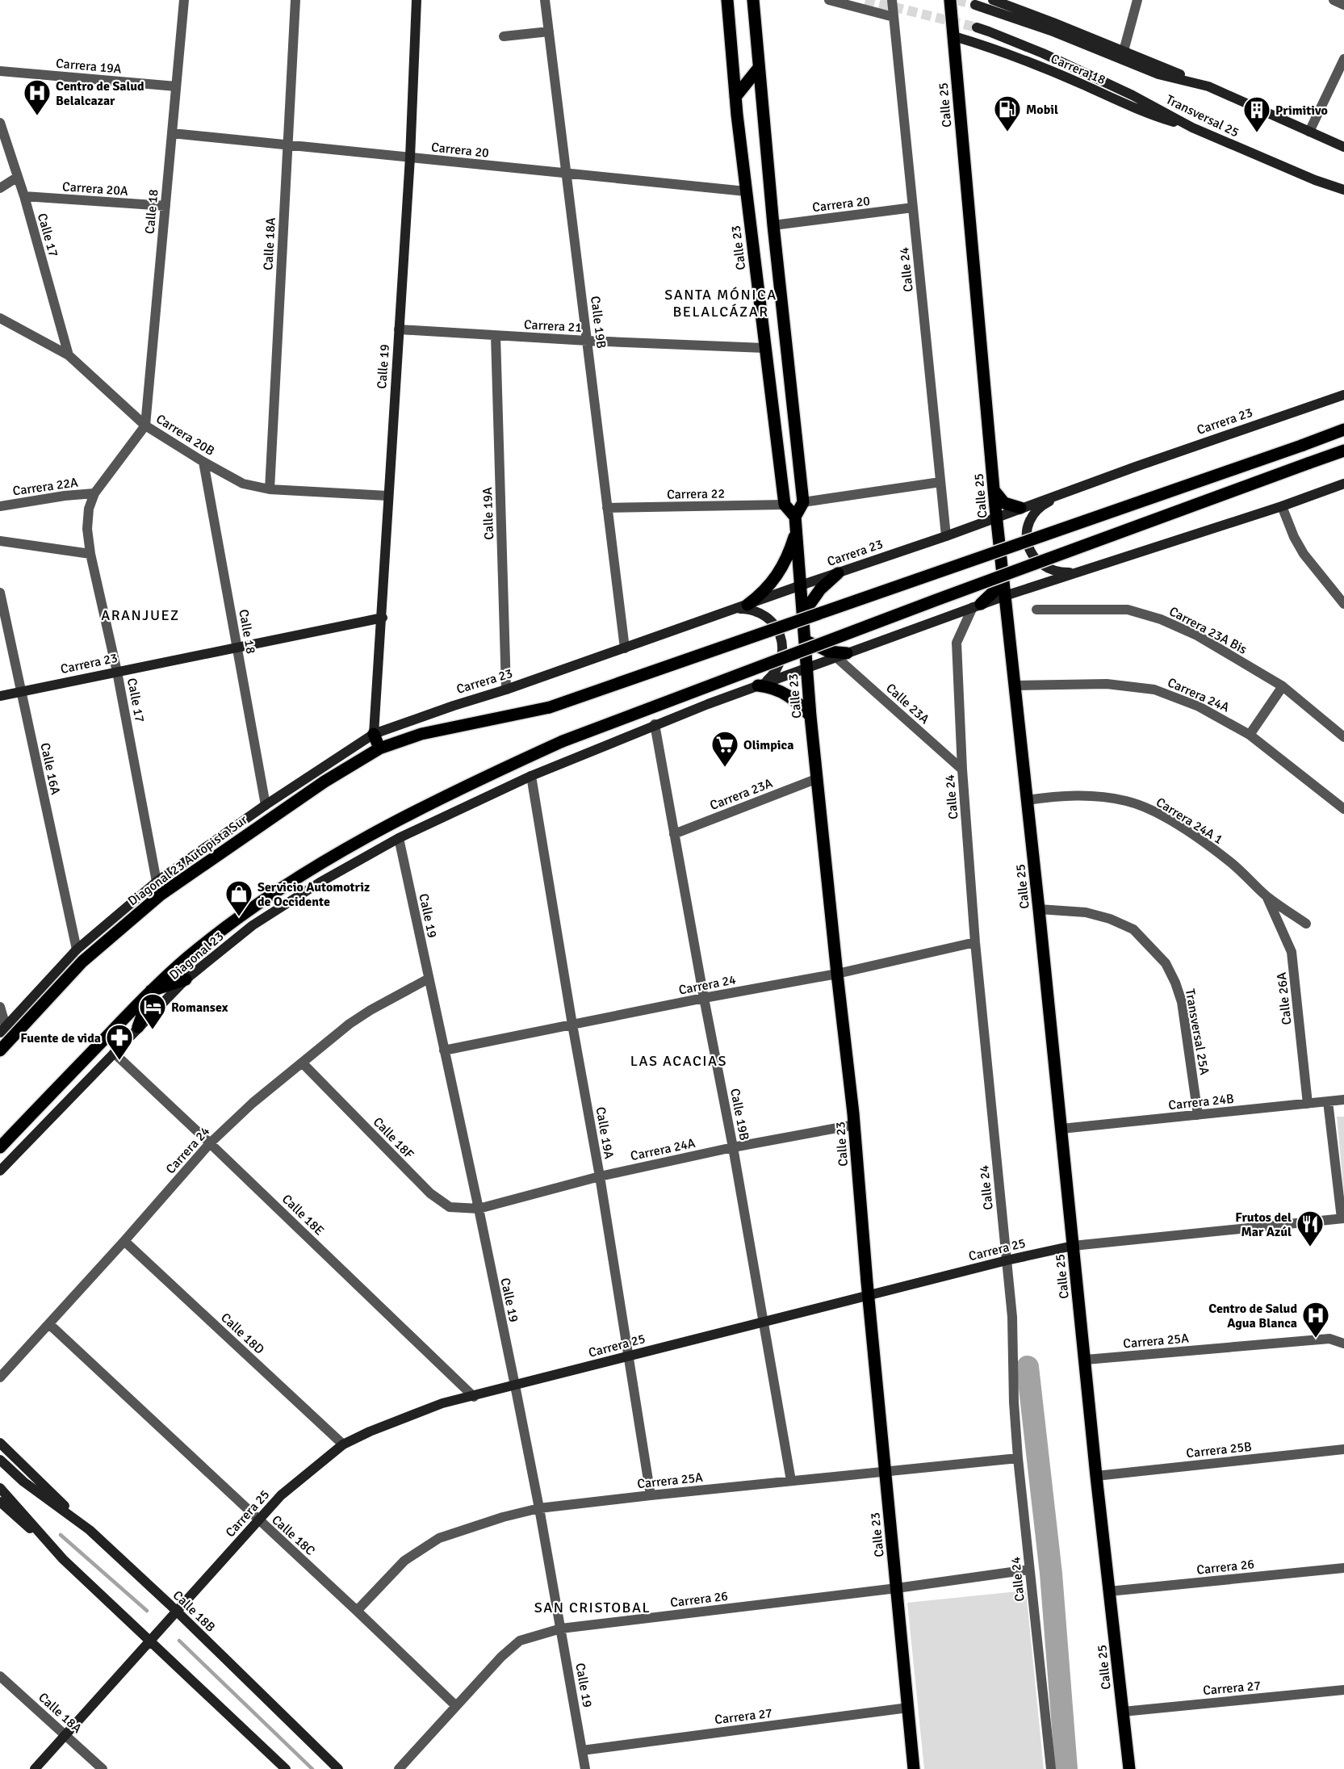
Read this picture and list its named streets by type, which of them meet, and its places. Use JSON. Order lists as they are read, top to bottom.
{
  "streets": {
    "main road": ["Calle 25", "Calle 23", "Diagonal 23 Autopista Sur"],
    "street": [
      "Carrera 19A",
      "Carrera 18",
      "Transversal 25",
      "Carrera 20",
      "Carrera 20A",
      "Calle 18",
      "Calle 17",
      "Calle 18A",
      "Calle 24",
      "Calle 19B",
      "Carrera 21",
      "Calle 19",
      "Carrera 23",
      "Carrera 20B",
      "Carrera 22A",
      "Carrera 22",
      "Calle 19A",
      "Carrera 23A Bis",
      "Carrera 24A",
      "Calle 23A",
      "Calle 16A",
      "Carrera 23A",
      "Carrera 24A 1",
      "Diagonal 23",
      "Carrera 24",
      "Calle 26A",
      "Transversal 25A",
      "Carrera 24B",
      "Calle 18F",
      "Calle 18E",
      "Carrera 25",
      "Calle 18D",
      "Carrera 25A",
      "Carrera 25B",
      "Calle 18C",
      "Carrera 26",
      "Calle 18B",
      "Carrera 27"
    ]
  },
  "crossings": [
    ["Carrera 19A", "Calle 18"],
    ["Carrera 18", "Calle 25"],
    ["Carrera 18", "Transversal 25"],
    ["Calle 25", "Carrera 23"],
    ["Calle 25", "Carrera 24A"],
    ["Calle 25", "Carrera 24A 1"],
    ["Calle 25", "Transversal 25A"],
    ["Calle 25", "Carrera 24B"],
    ["Calle 25", "Carrera 25"],
    ["Calle 25", "Carrera 25A"],
    ["Calle 25", "Carrera 25B"],
    ["Calle 25", "Carrera 26"],
    ["Calle 25", "Carrera 27"],
    ["Carrera 20", "Calle 18"],
    ["Carrera 20", "Calle 18A"],
    ["Carrera 20", "Calle 23"],
    ["Carrera 20", "Calle 24"],
    ["Carrera 20", "Calle 19B"],
    ["Carrera 20", "Calle 19"],
    ["Carrera 20A", "Calle 18"],
    ["Carrera 20A", "Calle 17"],
    ["Calle 18", "Calle 17"],
    ["Calle 18", "Carrera 23"],
    ["Calle 18", "Carrera 20B"],
    ["Calle 17", "Carrera 23"],
    ["Calle 17", "Carrera 20B"],
    ["Calle 17", "Carrera 22A"],
    ["Calle 18A", "Carrera 20B"],
    ["Calle 18A", "Carrera 25"],
    ["Calle 23", "Carrera 21"],
    ["Calle 23", "Carrera 23"],
    ["Calle 23", "Carrera 22"],
    ["Calle 23", "Carrera 24A"],
    ["Calle 23", "Carrera 23A"],
    ["Calle 23", "Carrera 24"],
    ["Calle 23", "Carrera 25"],
    ["Calle 23", "Carrera 25A"],
    ["Calle 23", "Carrera 26"],
    ["Calle 23", "Carrera 27"],
    ["Calle 24", "Carrera 23"],
    ["Calle 24", "Calle 23A"],
    ["Calle 24", "Carrera 24"],
    ["Calle 24", "Carrera 25"],
    ["Calle 24", "Carrera 25A"],
    ["Calle 24", "Carrera 26"],
    ["Calle 19B", "Carrera 21"],
    ["Calle 19B", "Carrera 23"],
    ["Calle 19B", "Carrera 22"],
    ["Calle 19B", "Carrera 24A"],
    ["Calle 19B", "Carrera 23A"],
    ["Calle 19B", "Carrera 24"],
    ["Calle 19B", "Carrera 25"],
    ["Calle 19B", "Carrera 25A"],
    ["Carrera 21", "Calle 19"],
    ["Carrera 21", "Calle 19A"],
    ["Calle 19", "Carrera 23"],
    ["Calle 19", "Carrera 20B"],
    ["Calle 19", "Carrera 24A"],
    ["Calle 19", "Diagonal 23"],
    ["Calle 19", "Carrera 24"],
    ["Calle 19", "Calle 18F"],
    ["Calle 19", "Carrera 25"],
    ["Calle 19", "Carrera 25A"],
    ["Calle 19", "Carrera 26"],
    ["Calle 19", "Carrera 27"],
    ["Carrera 23", "Calle 19A"],
    ["Carrera 23", "Calle 16A"],
    ["Calle 19A", "Carrera 24A"],
    ["Calle 19A", "Carrera 24"],
    ["Calle 19A", "Carrera 25"],
    ["Calle 19A", "Carrera 25A"],
    ["Carrera 24A", "Calle 18F"],
    ["Carrera 24A 1", "Calle 26A"],
    ["Diagonal 23", "Calle 18E"],
    ["Carrera 24", "Calle 18F"],
    ["Carrera 24", "Calle 18E"],
    ["Carrera 24", "Calle 18D"],
    ["Carrera 24", "Calle 18C"],
    ["Calle 26A", "Carrera 24B"],
    ["Transversal 25A", "Carrera 24B"],
    ["Calle 18E", "Carrera 25"],
    ["Carrera 25", "Calle 18D"],
    ["Carrera 25", "Calle 18C"],
    ["Carrera 25", "Calle 18B"],
    ["Carrera 25A", "Calle 18C"],
    ["Calle 18C", "Carrera 26"]
  ],
  "districts": [
    "SANTA MÓNICA BELALCÁZAR",
    "ARANJUEZ",
    "LAS ACACIAS",
    "SAN CRISTOBAL"
  ],
  "places": {
    "hospital": ["Centro de Salud Belalcazar", "Centro de Salud Agua Blanca"],
    "fuel station": ["Mobil"],
    "building": ["Primitivo"],
    "supermarket": ["Olimpica"],
    "shop": ["Servicio Automotriz de Occidente"],
    "hotel": ["Romansex"],
    "pharmacy": ["Fuente de vida"],
    "restaurant": ["Frutos del Mar Azúl"]
  }
}
